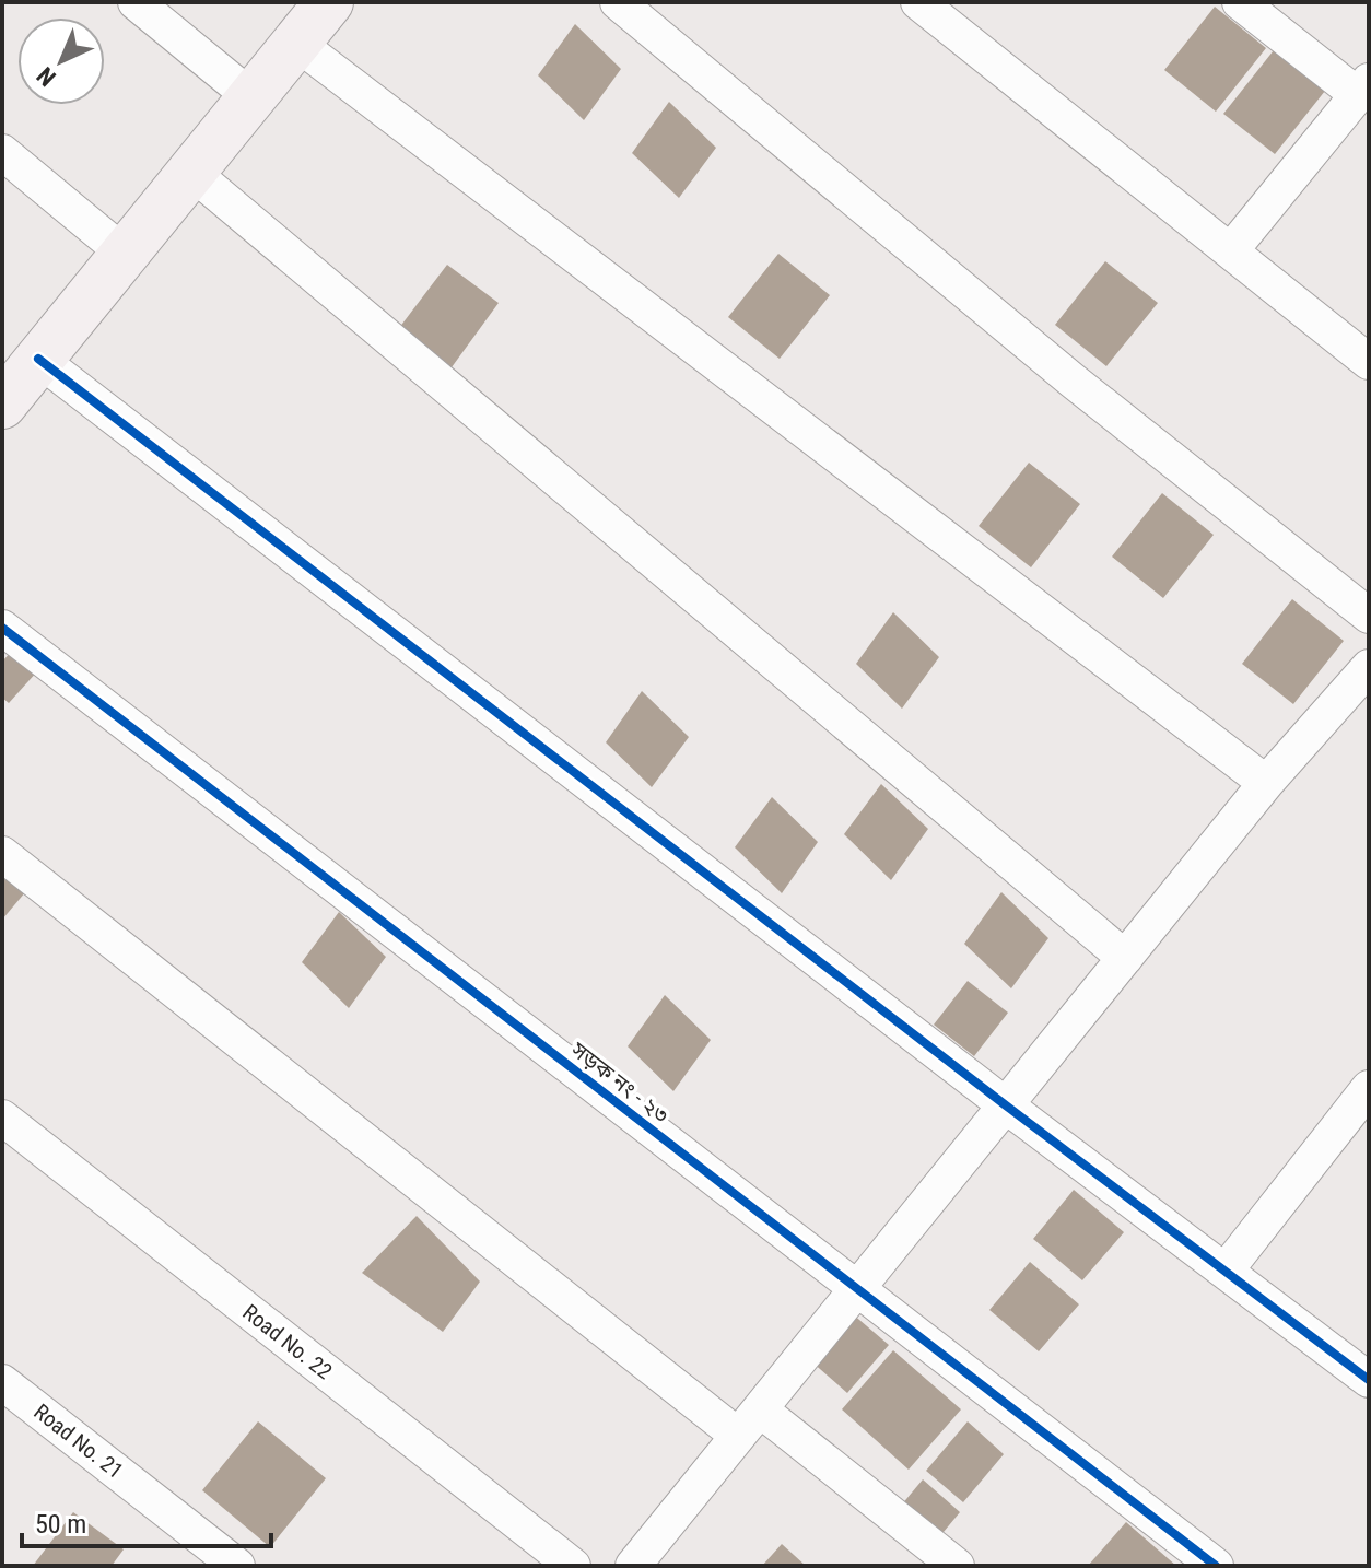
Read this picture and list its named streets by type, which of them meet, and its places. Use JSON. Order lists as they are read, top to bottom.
{
  "streets": {
    "street": ["সড়ক নং - ২৩", "Road No. 22", "Road No. 21"]
  },
  "scale_bar": "50 m",
  "north": "bottom left"
}
